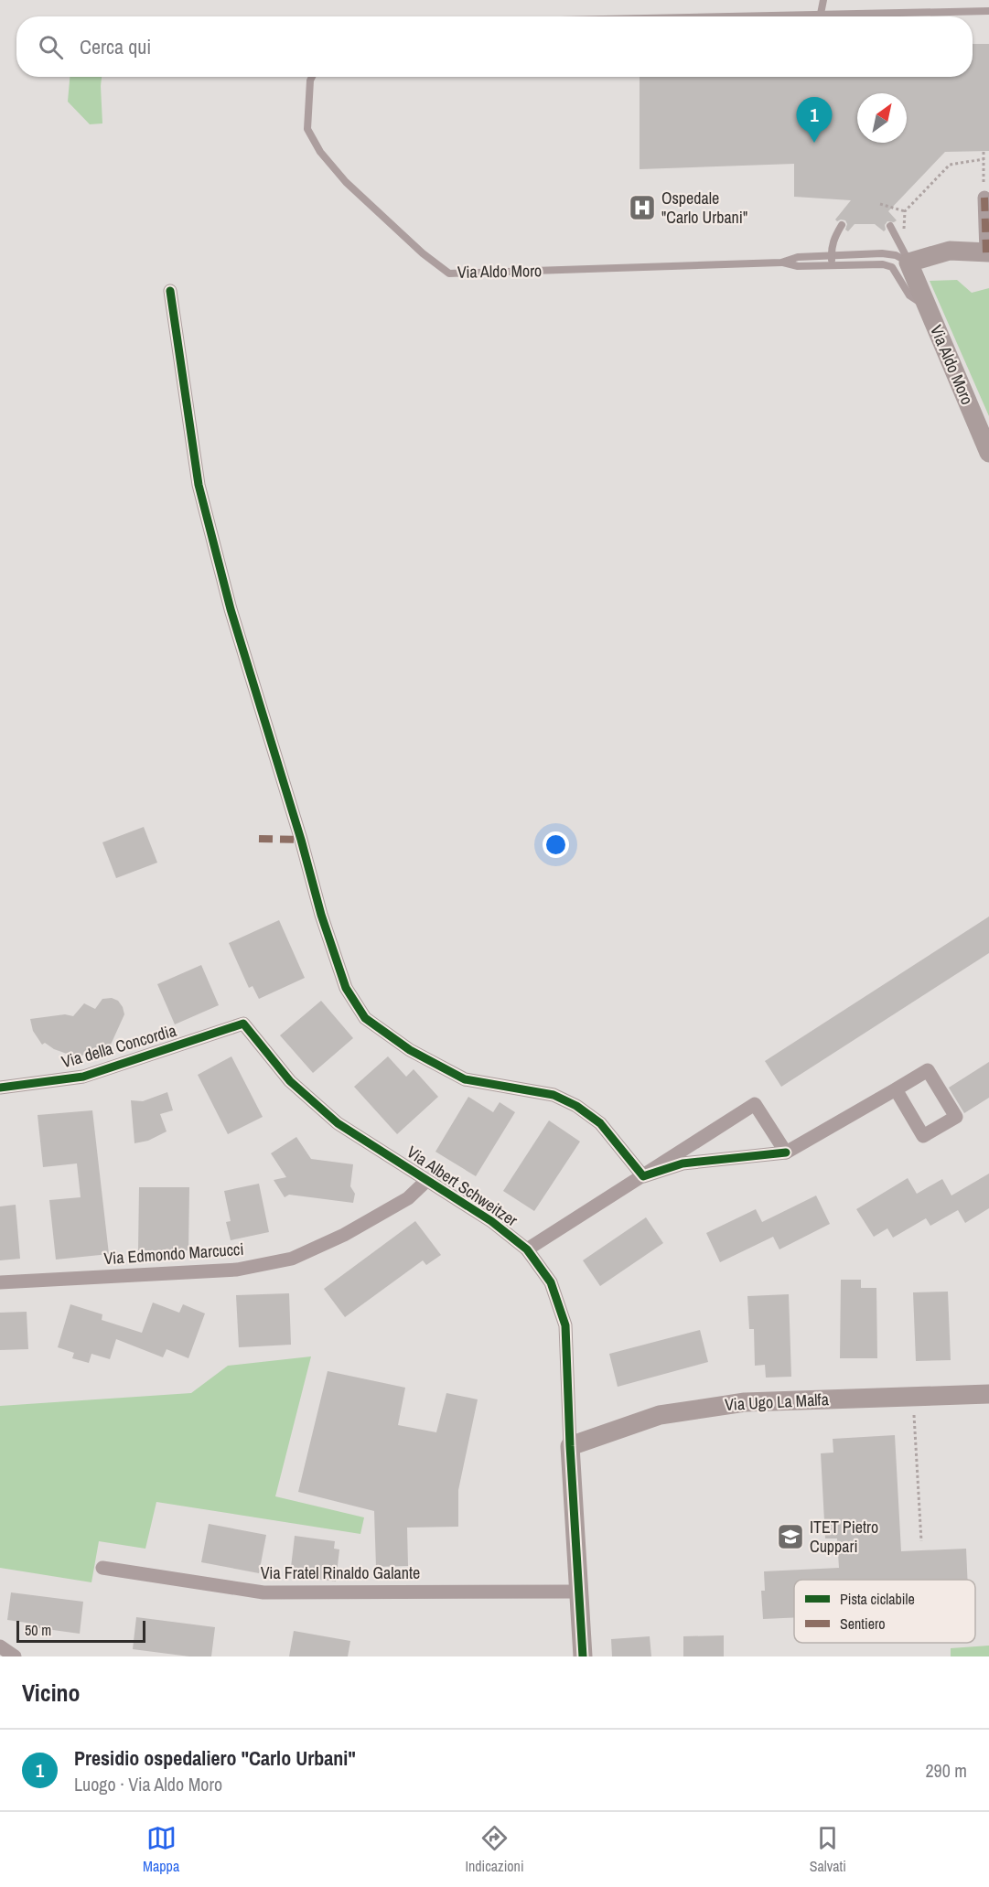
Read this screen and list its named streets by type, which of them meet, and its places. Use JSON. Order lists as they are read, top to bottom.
{
  "streets": {
    "street": [
      "Via Aldo Moro",
      "Via della Concordia",
      "Via Albert Schweitzer",
      "Via Edmondo Marcucci",
      "Via Ugo La Malfa",
      "Via Fratel Rinaldo Galante"
    ]
  },
  "crossings": [
    ["Via della Concordia", "Via Albert Schweitzer"],
    ["Via Albert Schweitzer", "Via Edmondo Marcucci"],
    ["Via Albert Schweitzer", "Via Ugo La Malfa"],
    ["Via Albert Schweitzer", "Via Fratel Rinaldo Galante"]
  ],
  "places": {
    "hospital": ["Ospedale \"Carlo Urbani\""],
    "school or university": ["ITET Pietro Cuppari"]
  },
  "legend": ["Pista ciclabile", "Sentiero"],
  "scale_bar": "50 m",
  "north": "top right",
  "page": {
    "search": "Cerca qui",
    "pins": "1",
    "scale": "50 m",
    "heading": "Vicino",
    "list": [
      {
        "mark": "1",
        "name": "Presidio ospedaliero \"Carlo Urbani\"",
        "note": "Luogo · Via Aldo Moro",
        "value": "290 m"
      }
    ],
    "nav": ["Mappa", "Indicazioni", "Salvati"]
  }
}
